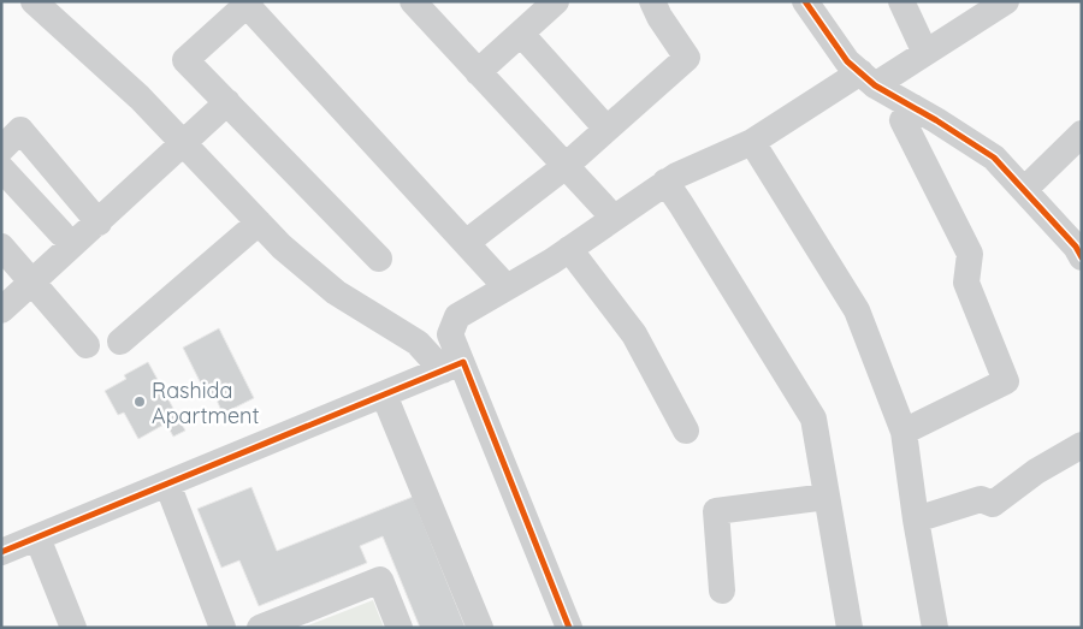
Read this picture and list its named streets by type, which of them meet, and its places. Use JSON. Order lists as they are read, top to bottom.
{
  "places": ["Rashida Apartment"]
}
